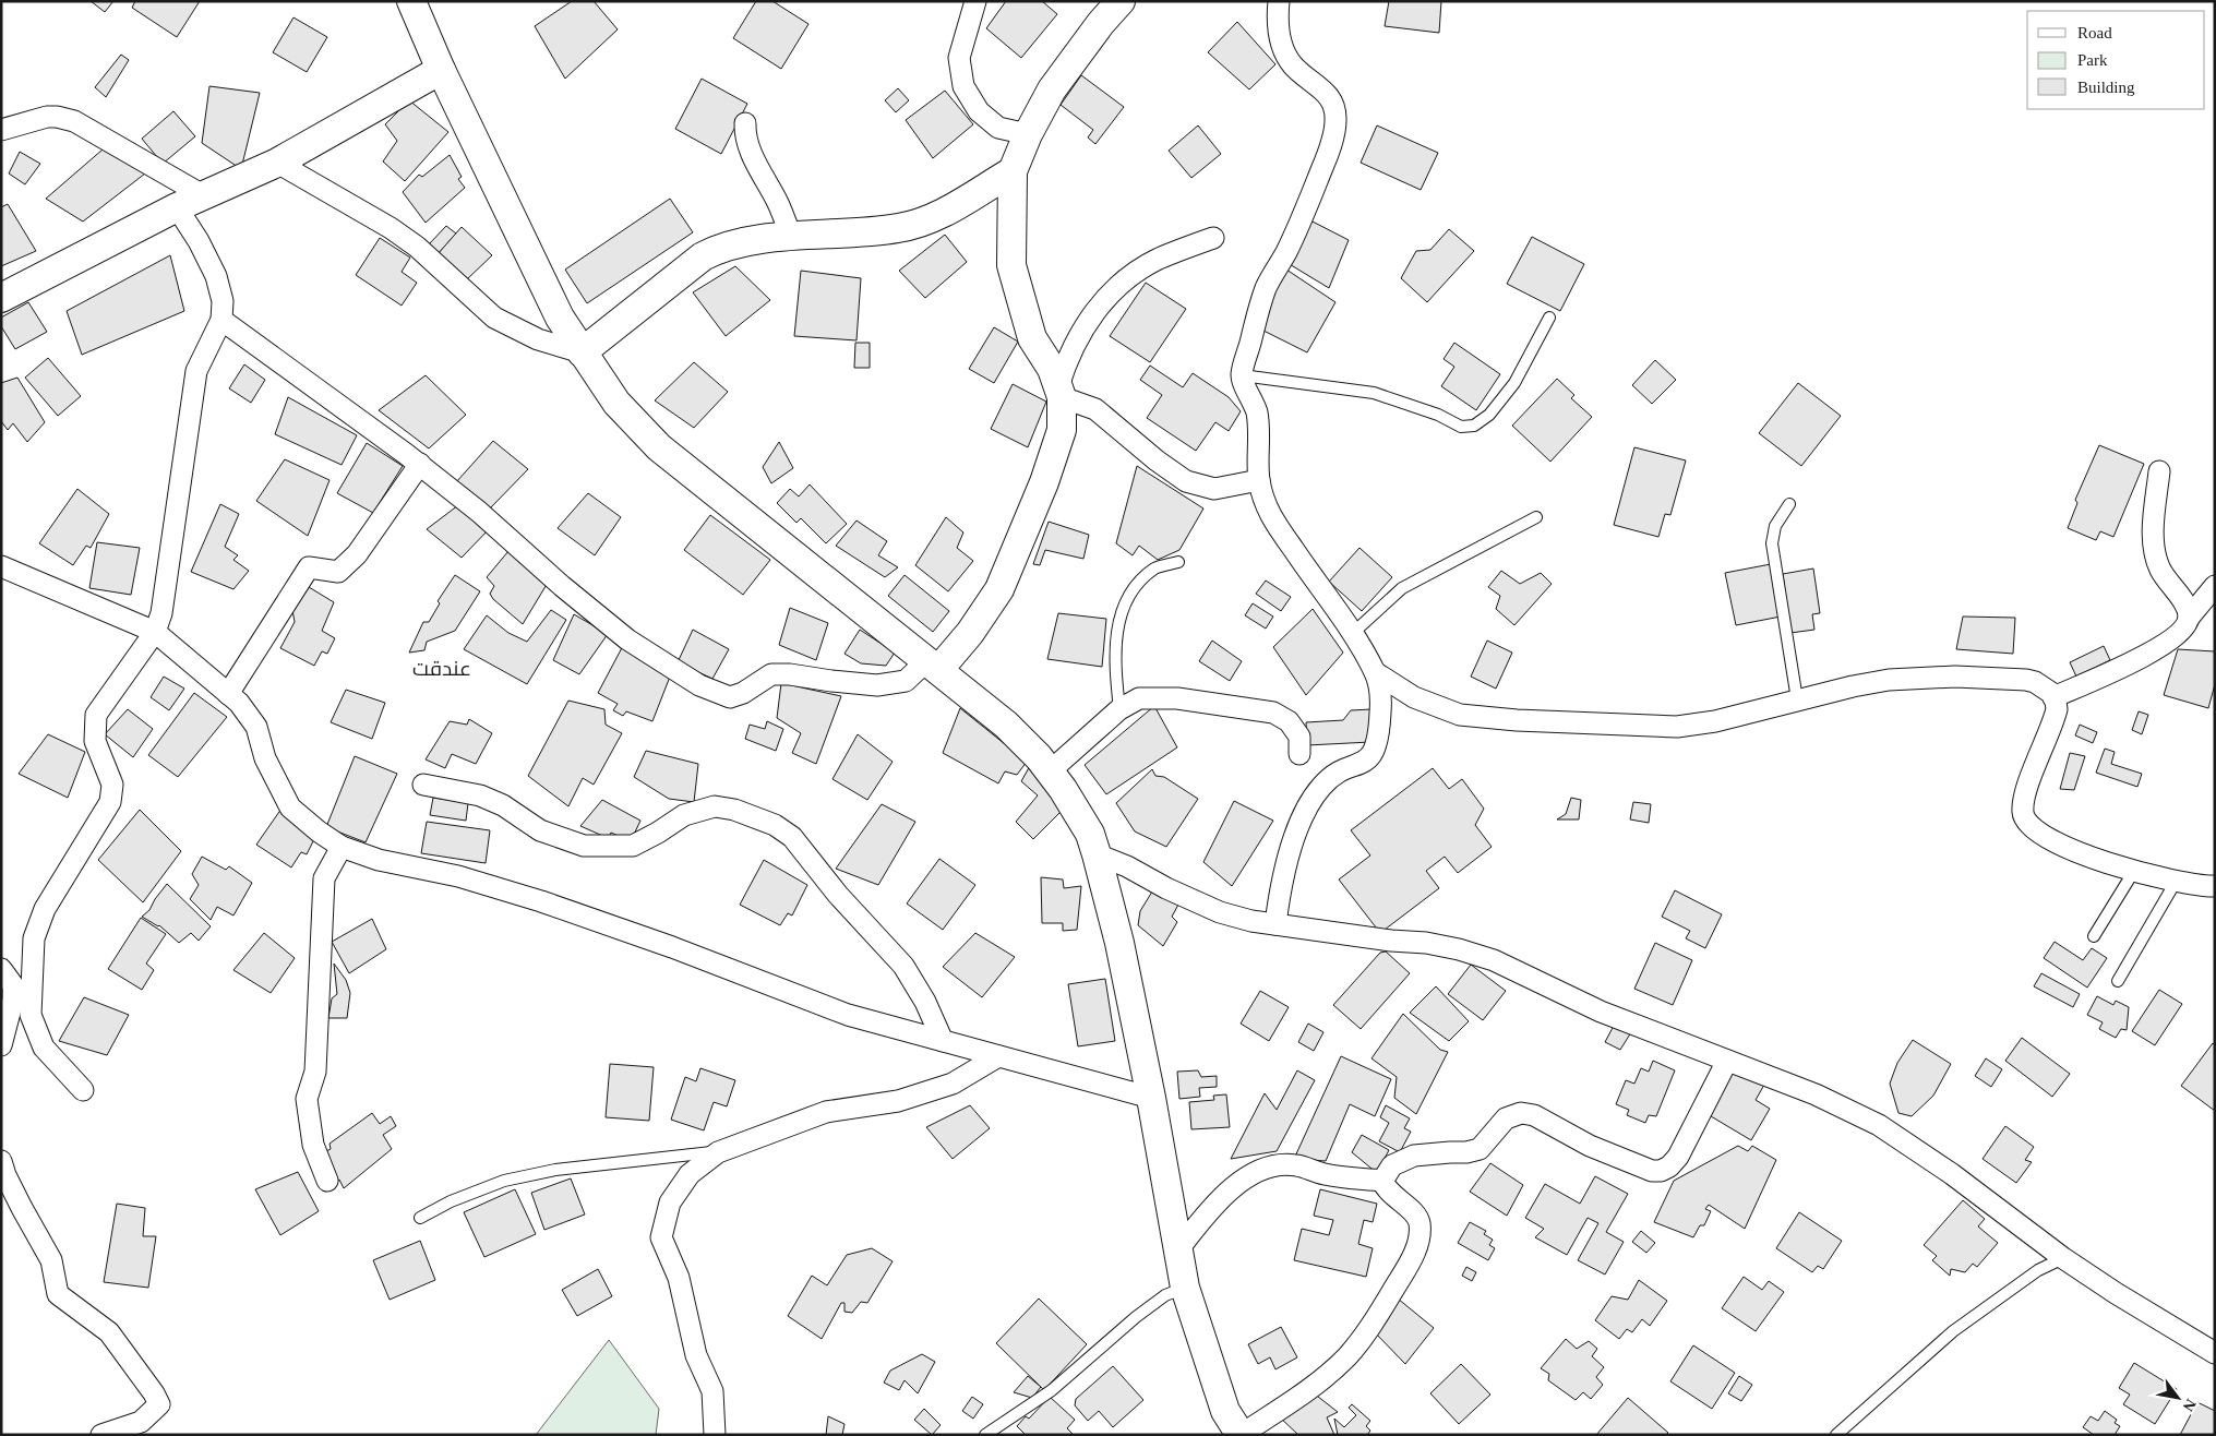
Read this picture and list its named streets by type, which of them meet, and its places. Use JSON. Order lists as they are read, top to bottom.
{
  "districts": ["عندقت"],
  "legend": ["Road", "Park", "Building"],
  "north": "bottom right"
}
